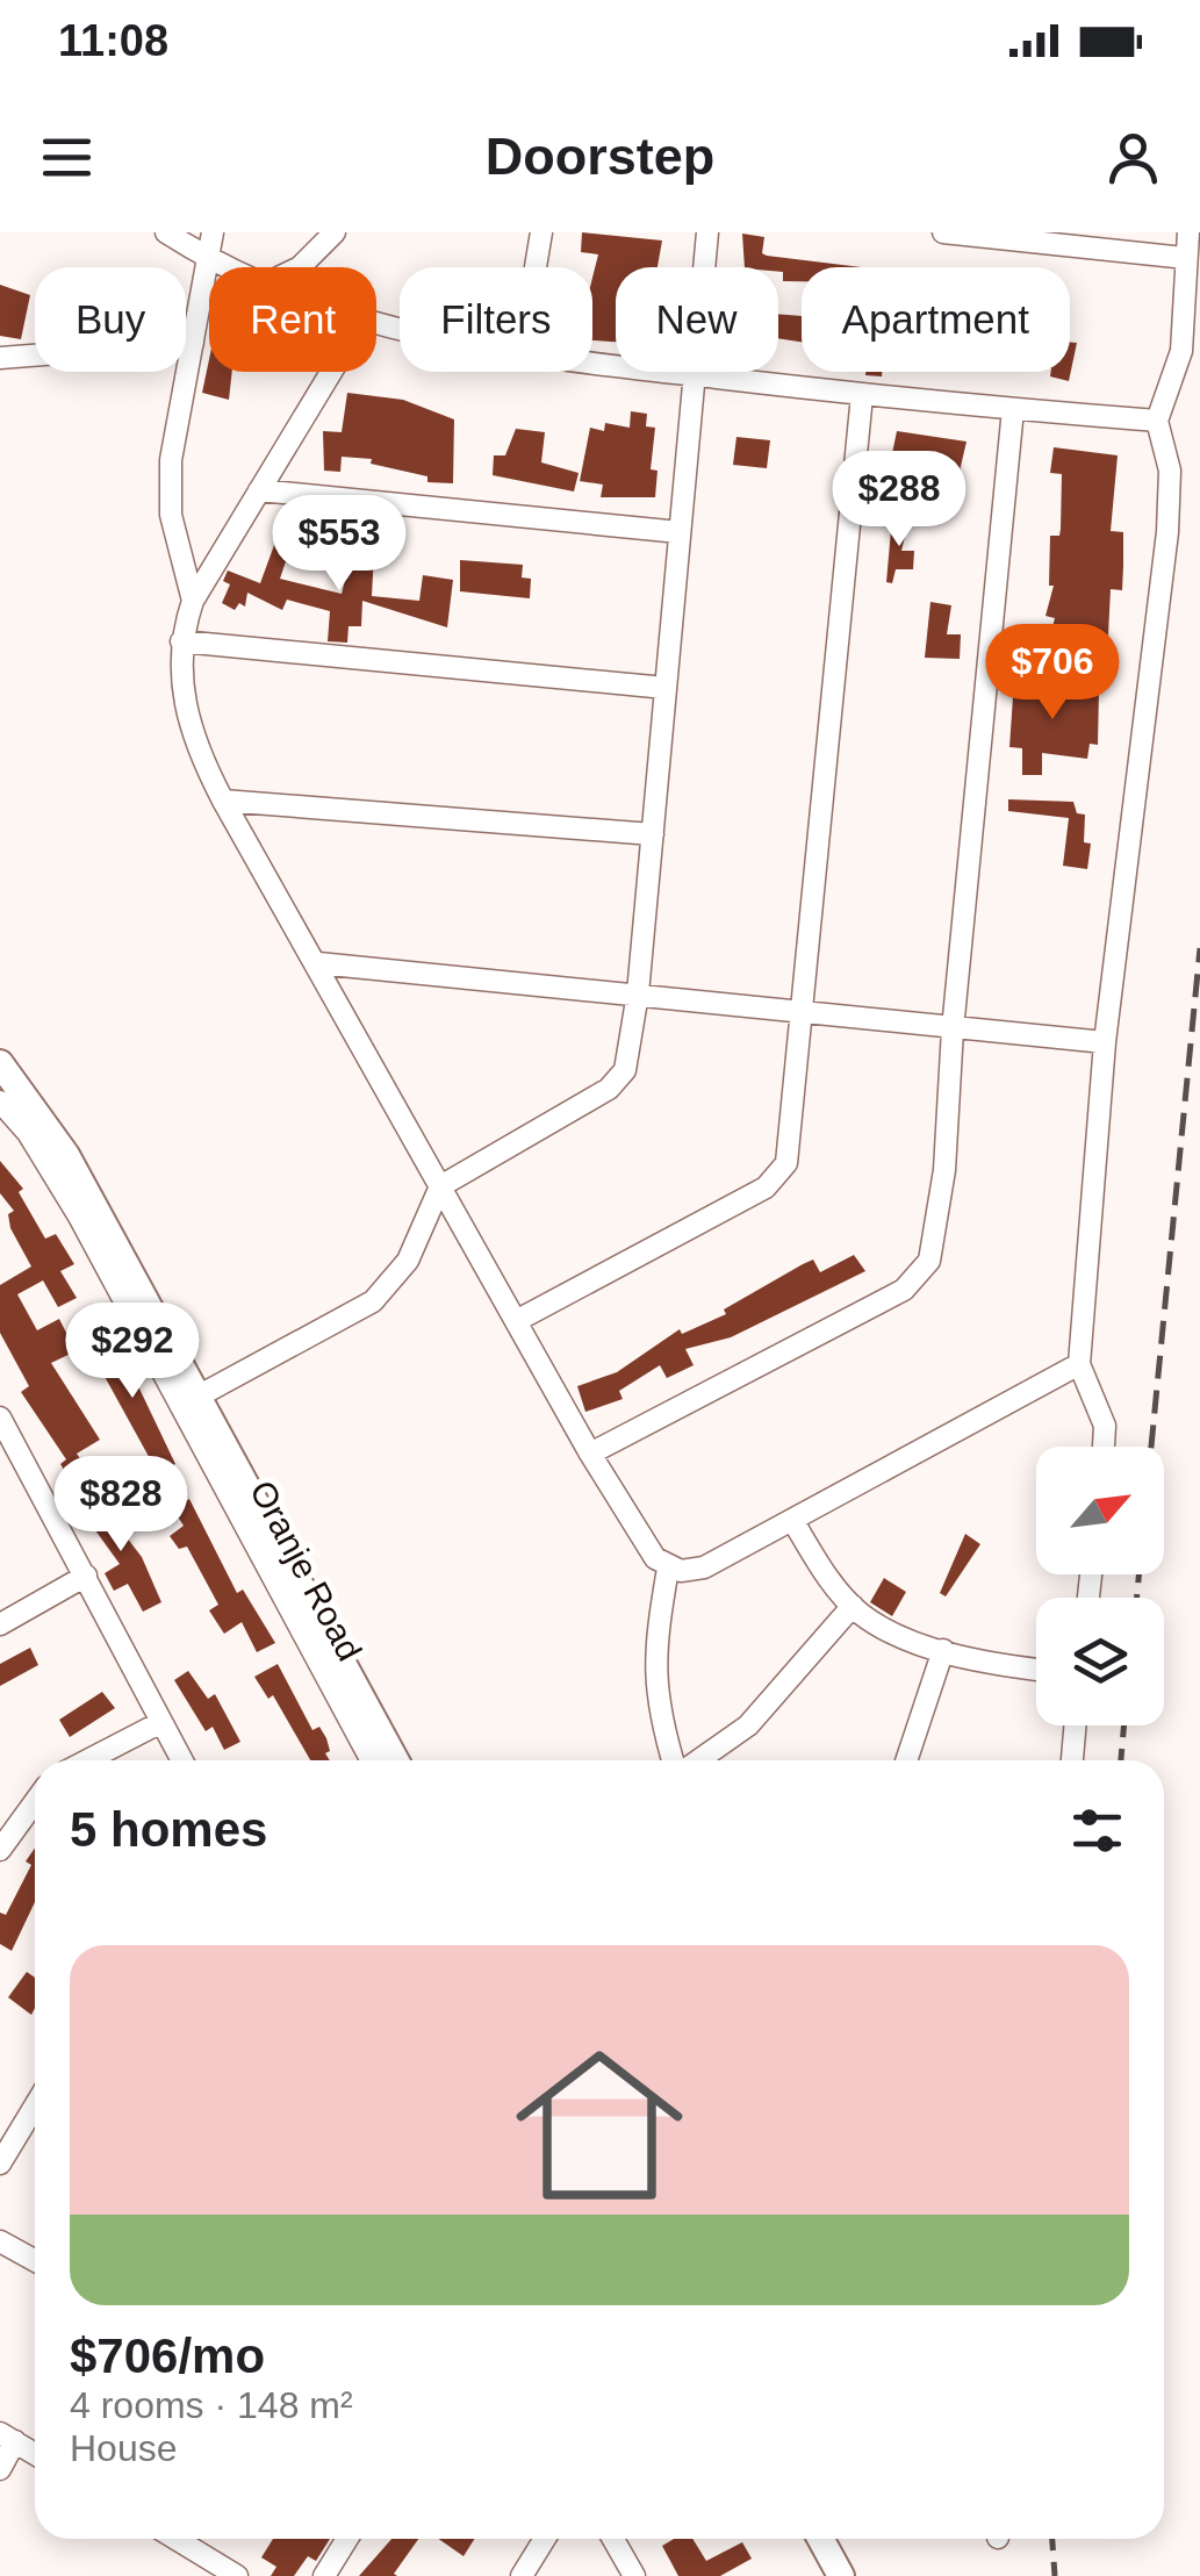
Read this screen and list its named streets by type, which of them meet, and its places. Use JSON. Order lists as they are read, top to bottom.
{
  "streets": {
    "street": ["Oranje Road"]
  },
  "north": "top right",
  "page": {
    "status": "11:08",
    "header": "Doorstep",
    "chip": [
      "Buy",
      "Rent",
      "Filters",
      "New",
      "Apartment"
    ],
    "price": [
      "$288",
      "$553",
      "$706",
      "$292",
      "$828"
    ],
    "heading": "5 homes",
    "list": [
      {
        "name": "$706/mo",
        "note": "4 rooms · 148 m² · House"
      }
    ]
  }
}
